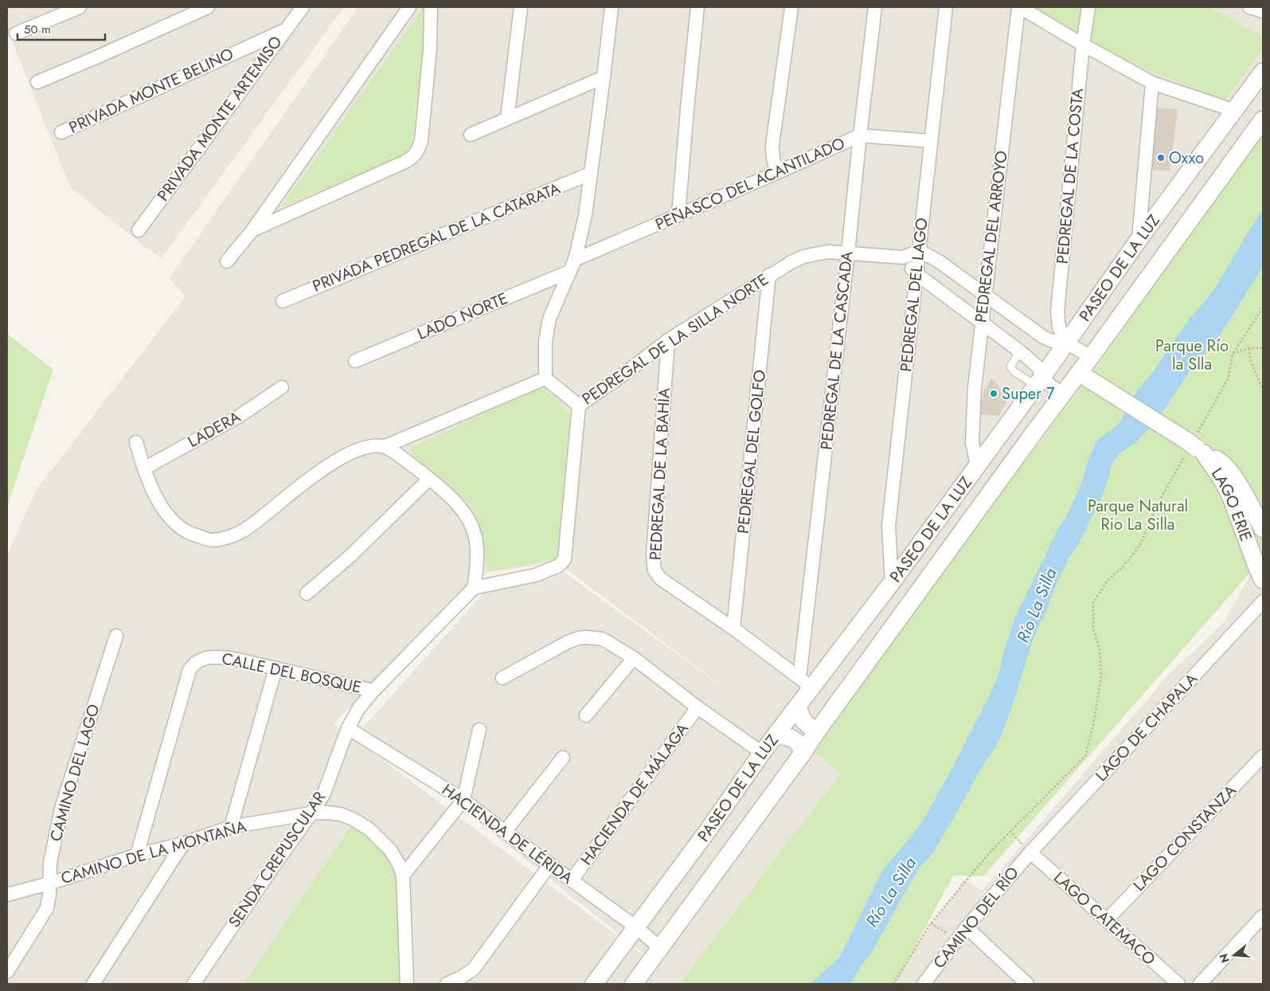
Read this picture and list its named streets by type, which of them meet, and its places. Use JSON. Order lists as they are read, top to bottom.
{
  "streets": {
    "street": [
      "PRIVADA MONTE BELINO",
      "PRIVADA MONTE ARTEMISO",
      "PEDREGAL DE LA COSTA",
      "PEÑASCO DEL ACANTILADO",
      "PEDREGAL DEL ARROYO",
      "PRIVADA PEDREGAL DE LA CATARATA",
      "PASEO DE LA LUZ",
      "PEDREGAL DEL LAGO",
      "LADO NORTE",
      "PEDREGAL DE LA SILLA NORTE",
      "PEDREGAL DE LA CASCADA",
      "LADERA",
      "PEDREGAL DEL GOLFO",
      "PEDREGAL DE LA BAHÍA",
      "LAGO ERIE",
      "CALLE DEL BOSQUE",
      "LAGO DE CHAPALA",
      "CAMINO DEL LAGO",
      "HACIENDA DE MÁLAGA",
      "HACIENDA DE LÉRIDA",
      "LAGO CONSTANZA",
      "CAMINO DE LA MONTAÑA",
      "SENDA CREPUSCULAR",
      "CAMINO DEL RÍO",
      "LAGO CATEMACO"
    ]
  },
  "crossings": [
    ["PRIVADA MONTE BELINO", "PRIVADA MONTE ARTEMISO"],
    ["PEDREGAL DE LA COSTA", "PASEO DE LA LUZ"],
    ["PEÑASCO DEL ACANTILADO", "PEDREGAL DEL LAGO"],
    ["PEÑASCO DEL ACANTILADO", "LADO NORTE"],
    ["PEÑASCO DEL ACANTILADO", "PEDREGAL DE LA CASCADA"],
    ["PEDREGAL DEL ARROYO", "PASEO DE LA LUZ"],
    ["PASEO DE LA LUZ", "PEDREGAL DEL LAGO"],
    ["PASEO DE LA LUZ", "PEDREGAL DE LA CASCADA"],
    ["PASEO DE LA LUZ", "PEDREGAL DE LA BAHÍA"],
    ["PASEO DE LA LUZ", "HACIENDA DE LÉRIDA"],
    ["PEDREGAL DEL LAGO", "PEDREGAL DE LA SILLA NORTE"],
    ["PEDREGAL DE LA SILLA NORTE", "PEDREGAL DE LA CASCADA"],
    ["PEDREGAL DE LA SILLA NORTE", "PEDREGAL DEL GOLFO"],
    ["PEDREGAL DE LA SILLA NORTE", "PEDREGAL DE LA BAHÍA"],
    ["PEDREGAL DE LA CASCADA", "PEDREGAL DE LA BAHÍA"],
    ["PEDREGAL DEL GOLFO", "PEDREGAL DE LA BAHÍA"],
    ["CALLE DEL BOSQUE", "CAMINO DE LA MONTAÑA"],
    ["CALLE DEL BOSQUE", "SENDA CREPUSCULAR"],
    ["LAGO DE CHAPALA", "CAMINO DEL RÍO"],
    ["LAGO DE CHAPALA", "LAGO CATEMACO"],
    ["CAMINO DEL LAGO", "CAMINO DE LA MONTAÑA"],
    ["HACIENDA DE MÁLAGA", "HACIENDA DE LÉRIDA"],
    ["HACIENDA DE LÉRIDA", "SENDA CREPUSCULAR"],
    ["LAGO CONSTANZA", "LAGO CATEMACO"],
    ["CAMINO DE LA MONTAÑA", "SENDA CREPUSCULAR"],
    ["CAMINO DEL RÍO", "LAGO CATEMACO"]
  ],
  "water": ["Río La Silla"],
  "parks": ["Parque Río la Slla", "Parque Natural Rio La Silla"],
  "places": ["Oxxo", "Super 7"],
  "scale_bar": "50 m",
  "north": "left"
}
